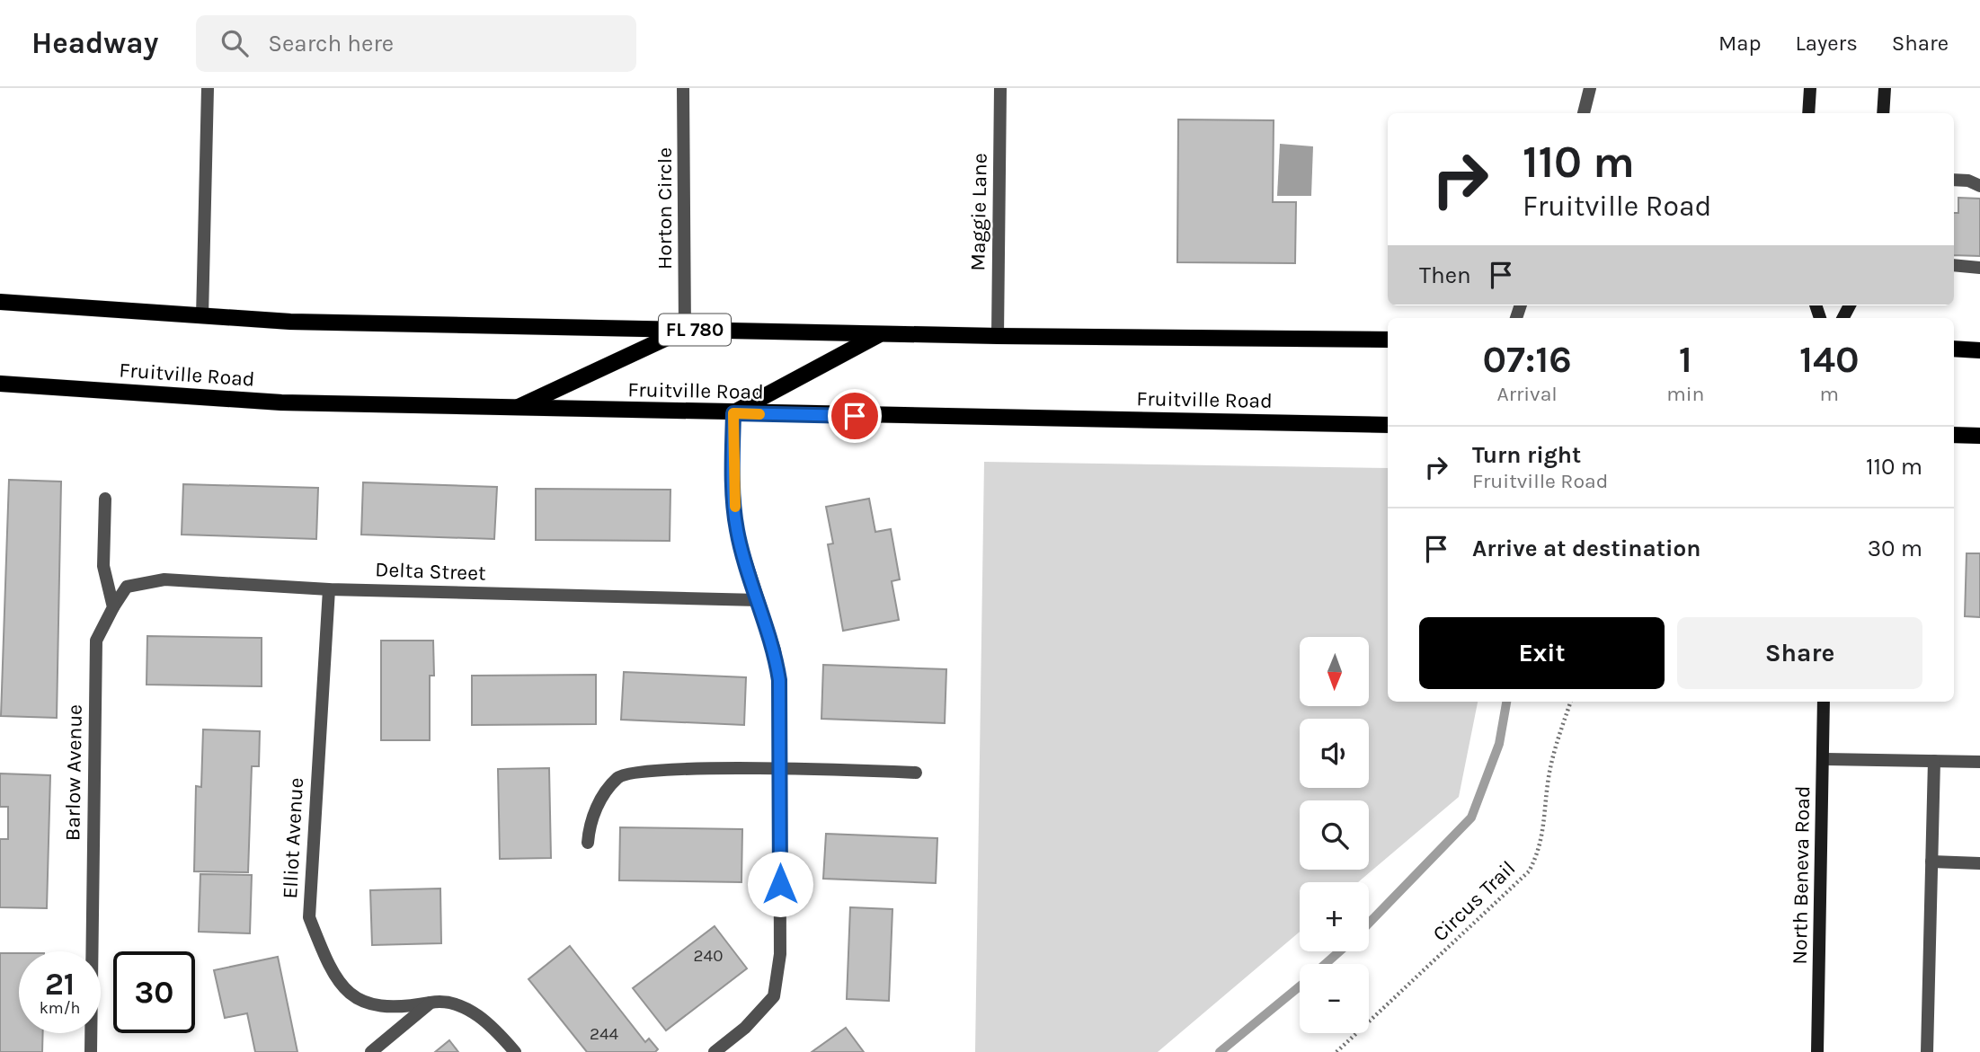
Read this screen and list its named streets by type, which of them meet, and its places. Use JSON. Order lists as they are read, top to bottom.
{
  "streets": {
    "main road": ["FL 780", "Fruitville Road", "North Beneva Road"],
    "street": [
      "Horton Circle",
      "Maggie Lane",
      "Delta Street",
      "Barlow Avenue",
      "Elliot Avenue"
    ],
    "path": ["Circus Trail"]
  },
  "crossings": [
    ["Horton Circle", "FL 780"],
    ["Maggie Lane", "FL 780"],
    ["Delta Street", "Barlow Avenue"],
    ["Delta Street", "Elliot Avenue"]
  ],
  "house_numbers": ["240", "244"],
  "north": "bottom",
  "page": {
    "header": "Headway",
    "search": "Search here",
    "nav": ["Map", "Layers", "Share"],
    "turn": ["110 m", "Fruitville Road"],
    "then": "Then",
    "eta": [
      "07:16",
      "Arrival",
      "1",
      "min",
      "140",
      "m"
    ],
    "list": [
      {
        "name": "Turn right",
        "note": "Fruitville Road",
        "value": "110 m"
      },
      {
        "name": "Arrive at destination",
        "value": "30 m"
      }
    ],
    "buttons": ["Exit", "Share"],
    "map_buttons": ["+", "−"],
    "speed": "21 km/h",
    "limit": "30"
  }
}
